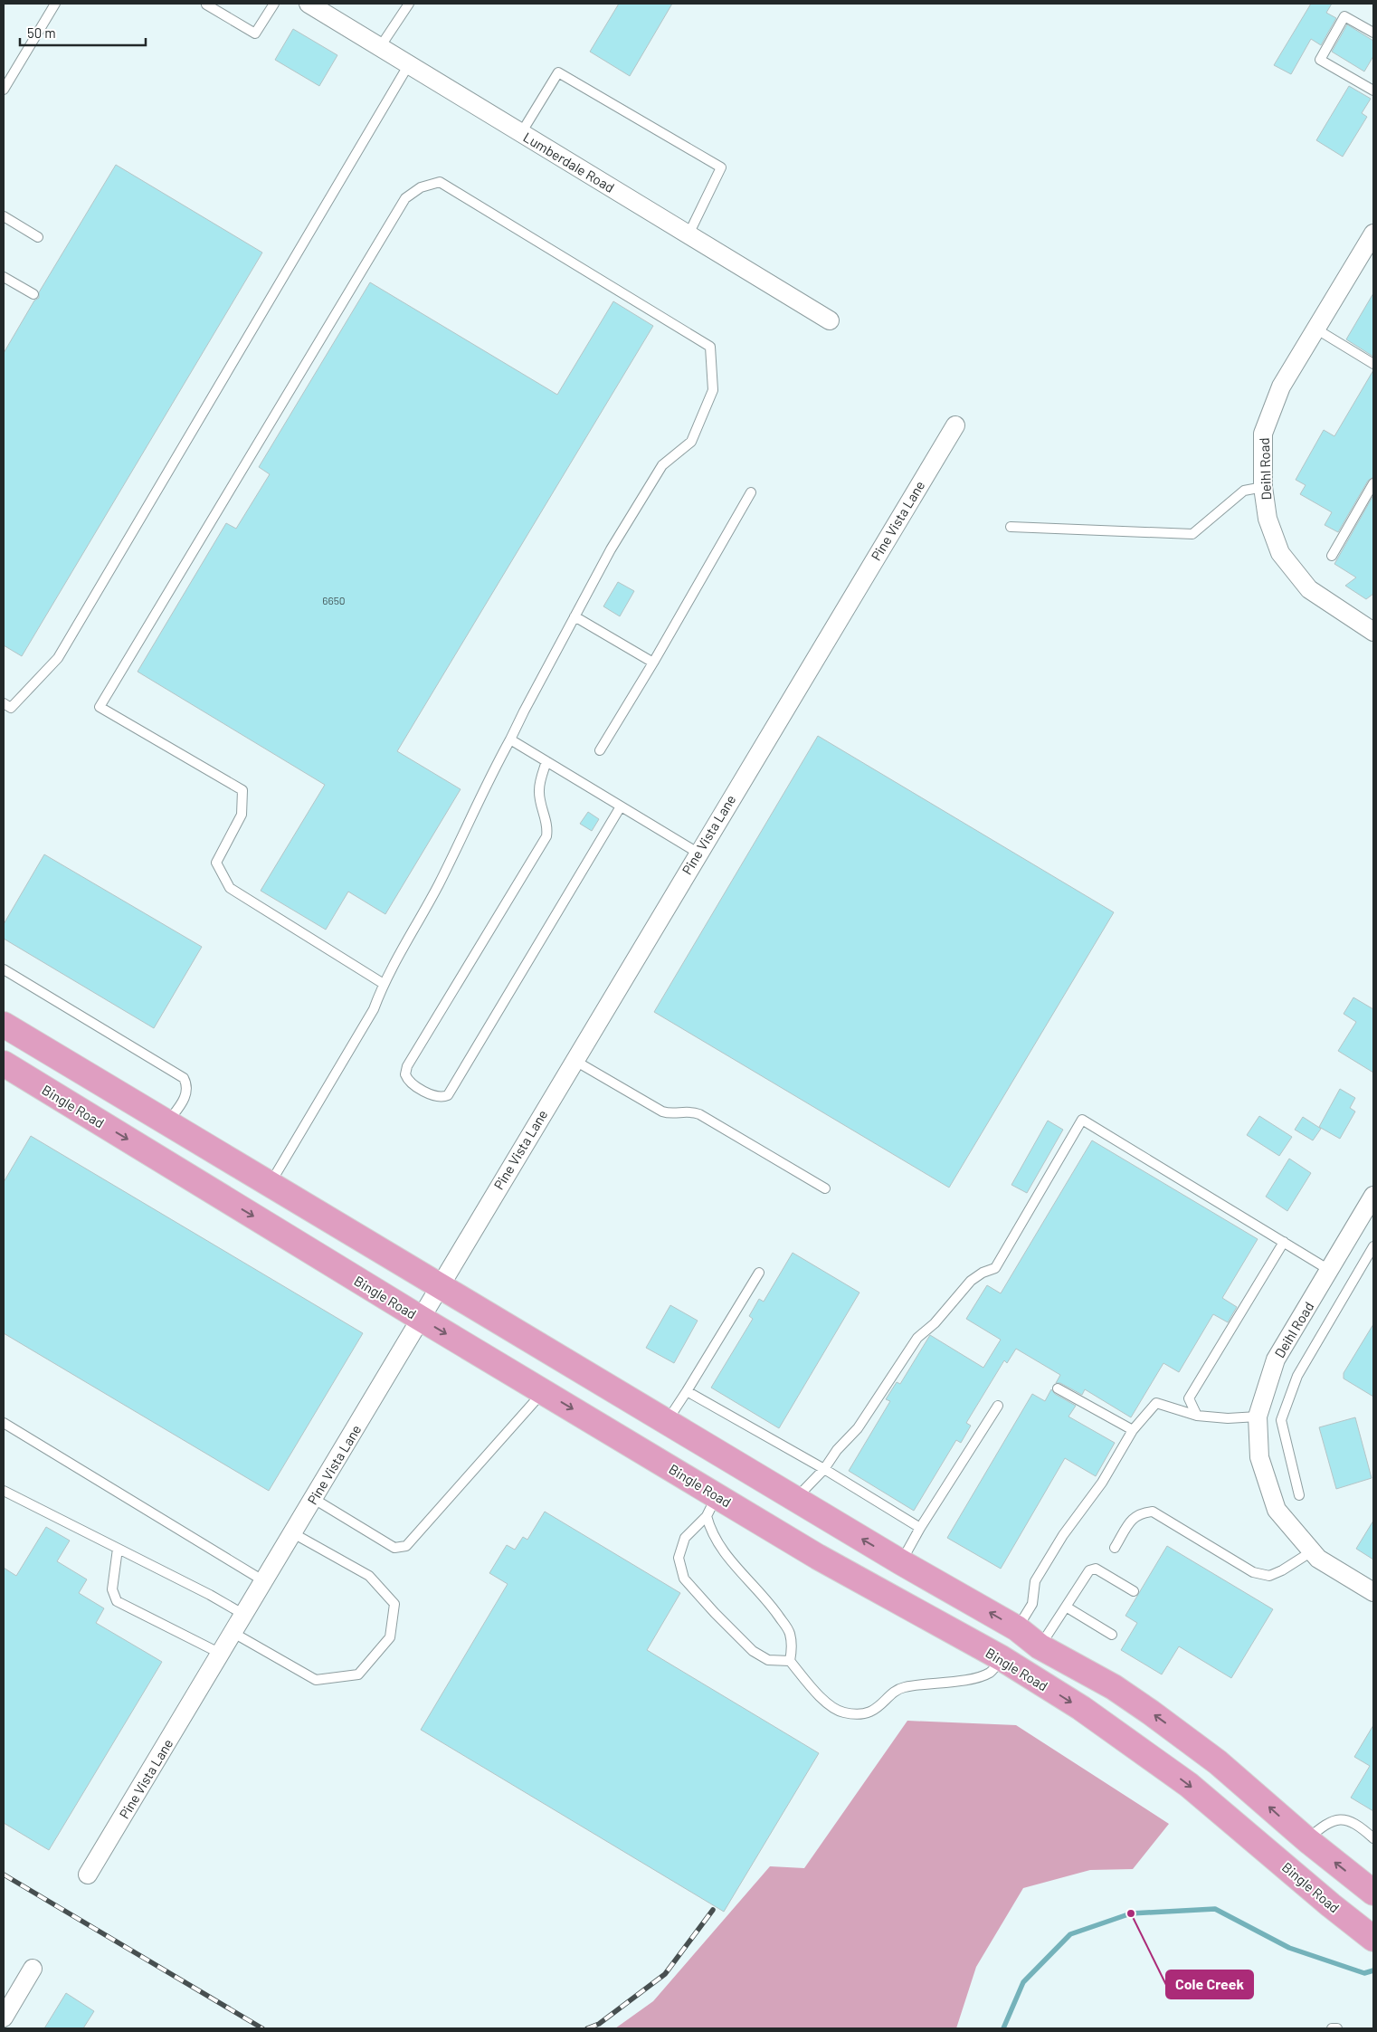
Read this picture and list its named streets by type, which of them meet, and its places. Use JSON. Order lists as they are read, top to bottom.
{
  "streets": {
    "main road": ["Bingle Road"],
    "street": ["Lumberdale Road", "Deihl Road", "Pine Vista Lane"]
  },
  "crossings": [
    ["Pine Vista Lane", "Bingle Road"]
  ],
  "places": ["Cole Creek"],
  "house_numbers": ["6650"],
  "scale_bar": "50 m"
}
